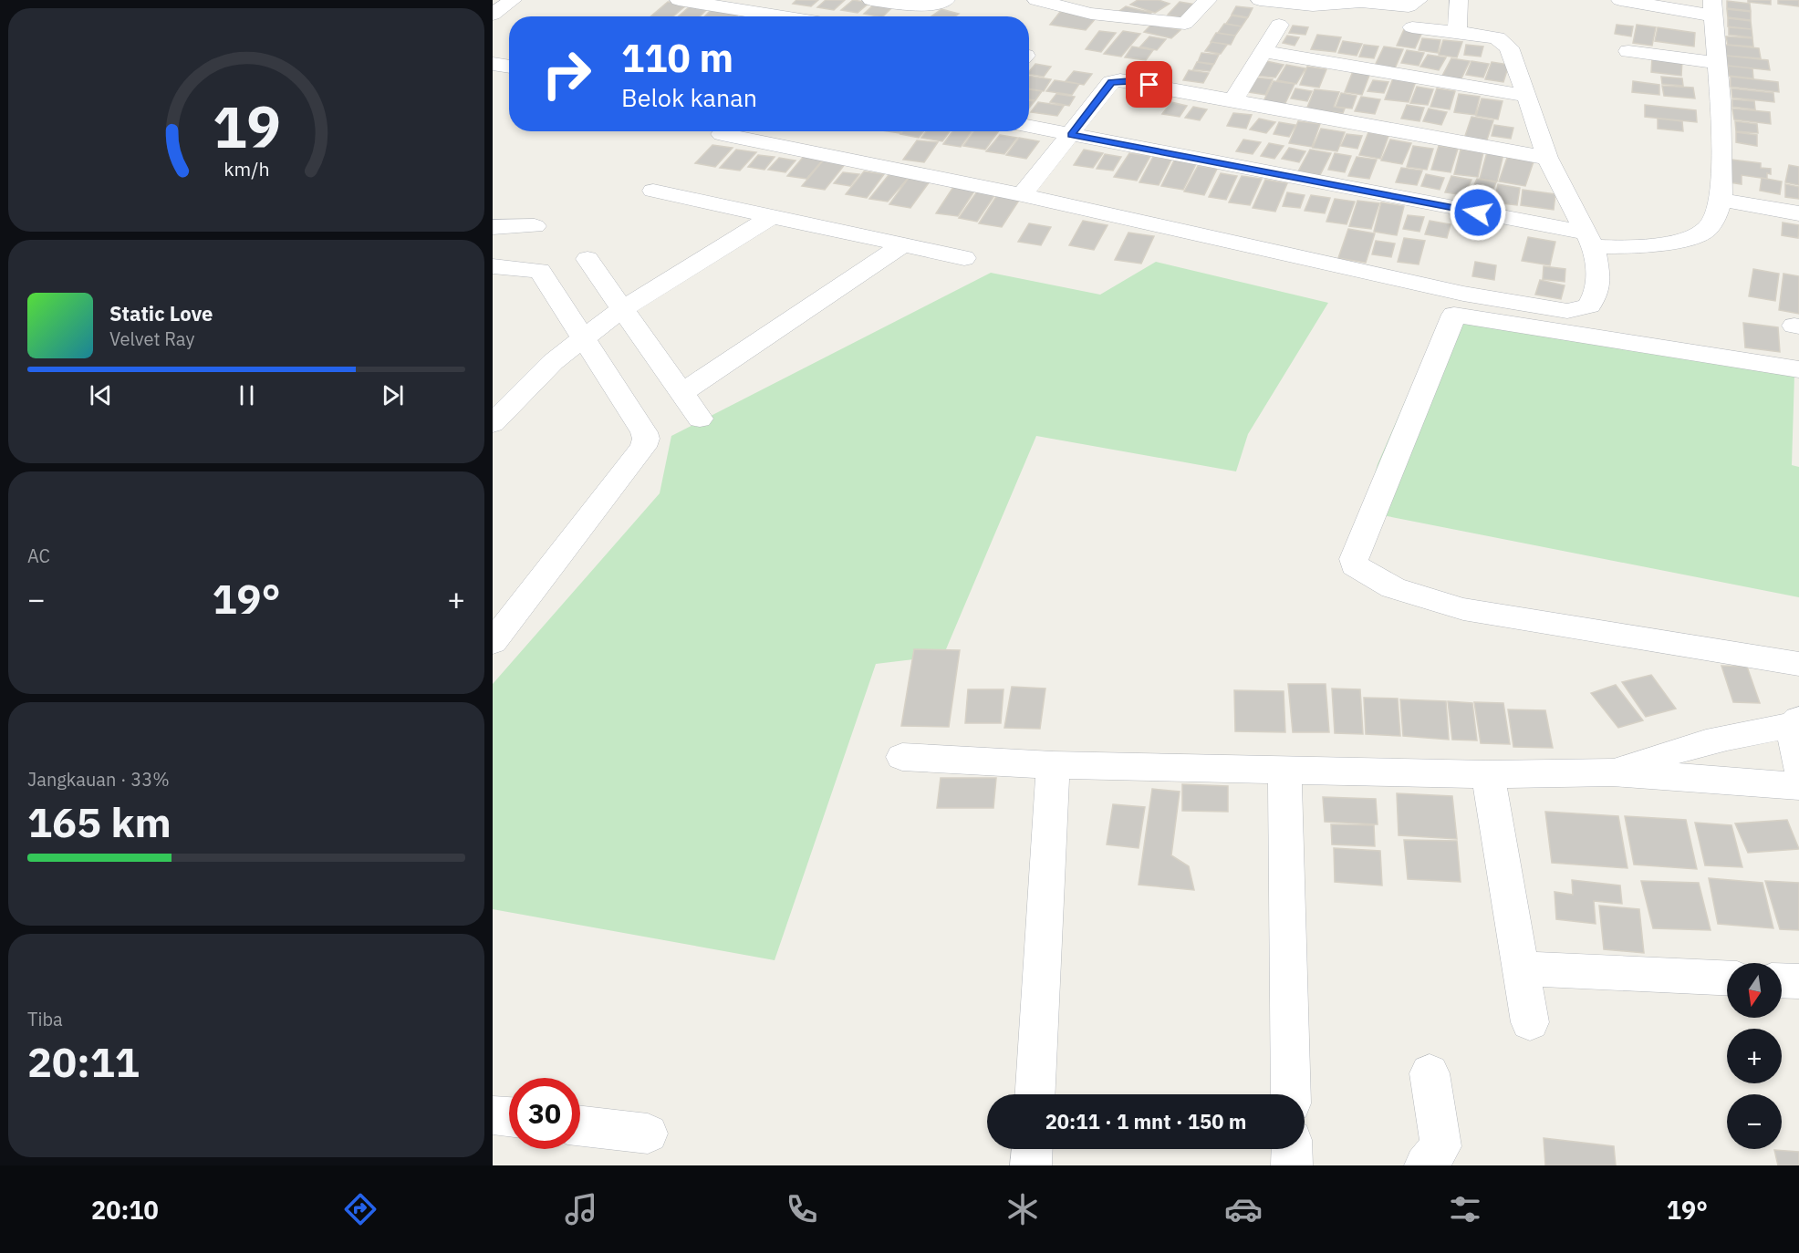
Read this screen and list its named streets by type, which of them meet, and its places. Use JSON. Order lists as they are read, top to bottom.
{
  "north": "bottom",
  "page": {
    "turn": ["110 m", "Belok kanan"],
    "song": ["Static Love", "Velvet Ray"],
    "tile": [
      "AC",
      ["Jangkauan · 33%", "165 km"],
      ["Tiba", "20:11"]
    ],
    "heat": ["−", "19°", "+"],
    "map_buttons": ["+", "−"],
    "limit": "30",
    "trip": "20:11 · 1 mnt · 150 m",
    "tabs": ["20:10", "19°"],
    "gauge": ["19", "km/h"]
  }
}
